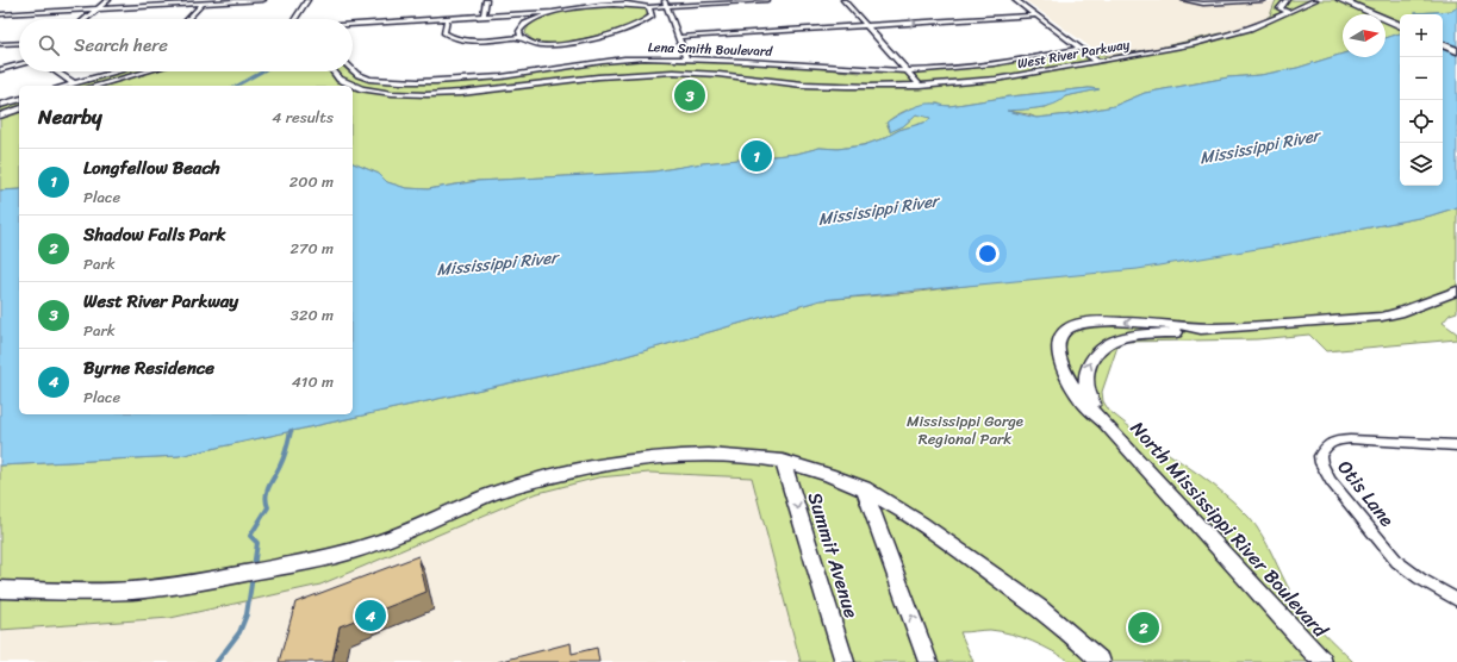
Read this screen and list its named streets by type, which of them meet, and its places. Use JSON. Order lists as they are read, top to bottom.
{
  "streets": {
    "street": [
      "Lena Smith Boulevard",
      "West River Parkway",
      "Otis Lane",
      "North Mississippi River Boulevard",
      "Summit Avenue"
    ]
  },
  "water": ["Mississippi River"],
  "parks": ["Mississippi Gorge Regional Park"],
  "north": "right",
  "page": {
    "map_buttons": ["+", "−"],
    "search": "Search here",
    "pins": [
      "3",
      "1",
      "4",
      "2"
    ],
    "heading": ["Nearby", "4 results"],
    "list": [
      {
        "mark": "1",
        "name": "Longfellow Beach",
        "note": "Place",
        "value": "200 m"
      },
      {
        "mark": "2",
        "name": "Shadow Falls Park",
        "note": "Park",
        "value": "270 m"
      },
      {
        "mark": "3",
        "name": "West River Parkway",
        "note": "Park",
        "value": "320 m"
      },
      {
        "mark": "4",
        "name": "Byrne Residence",
        "note": "Place",
        "value": "410 m"
      }
    ]
  }
}
